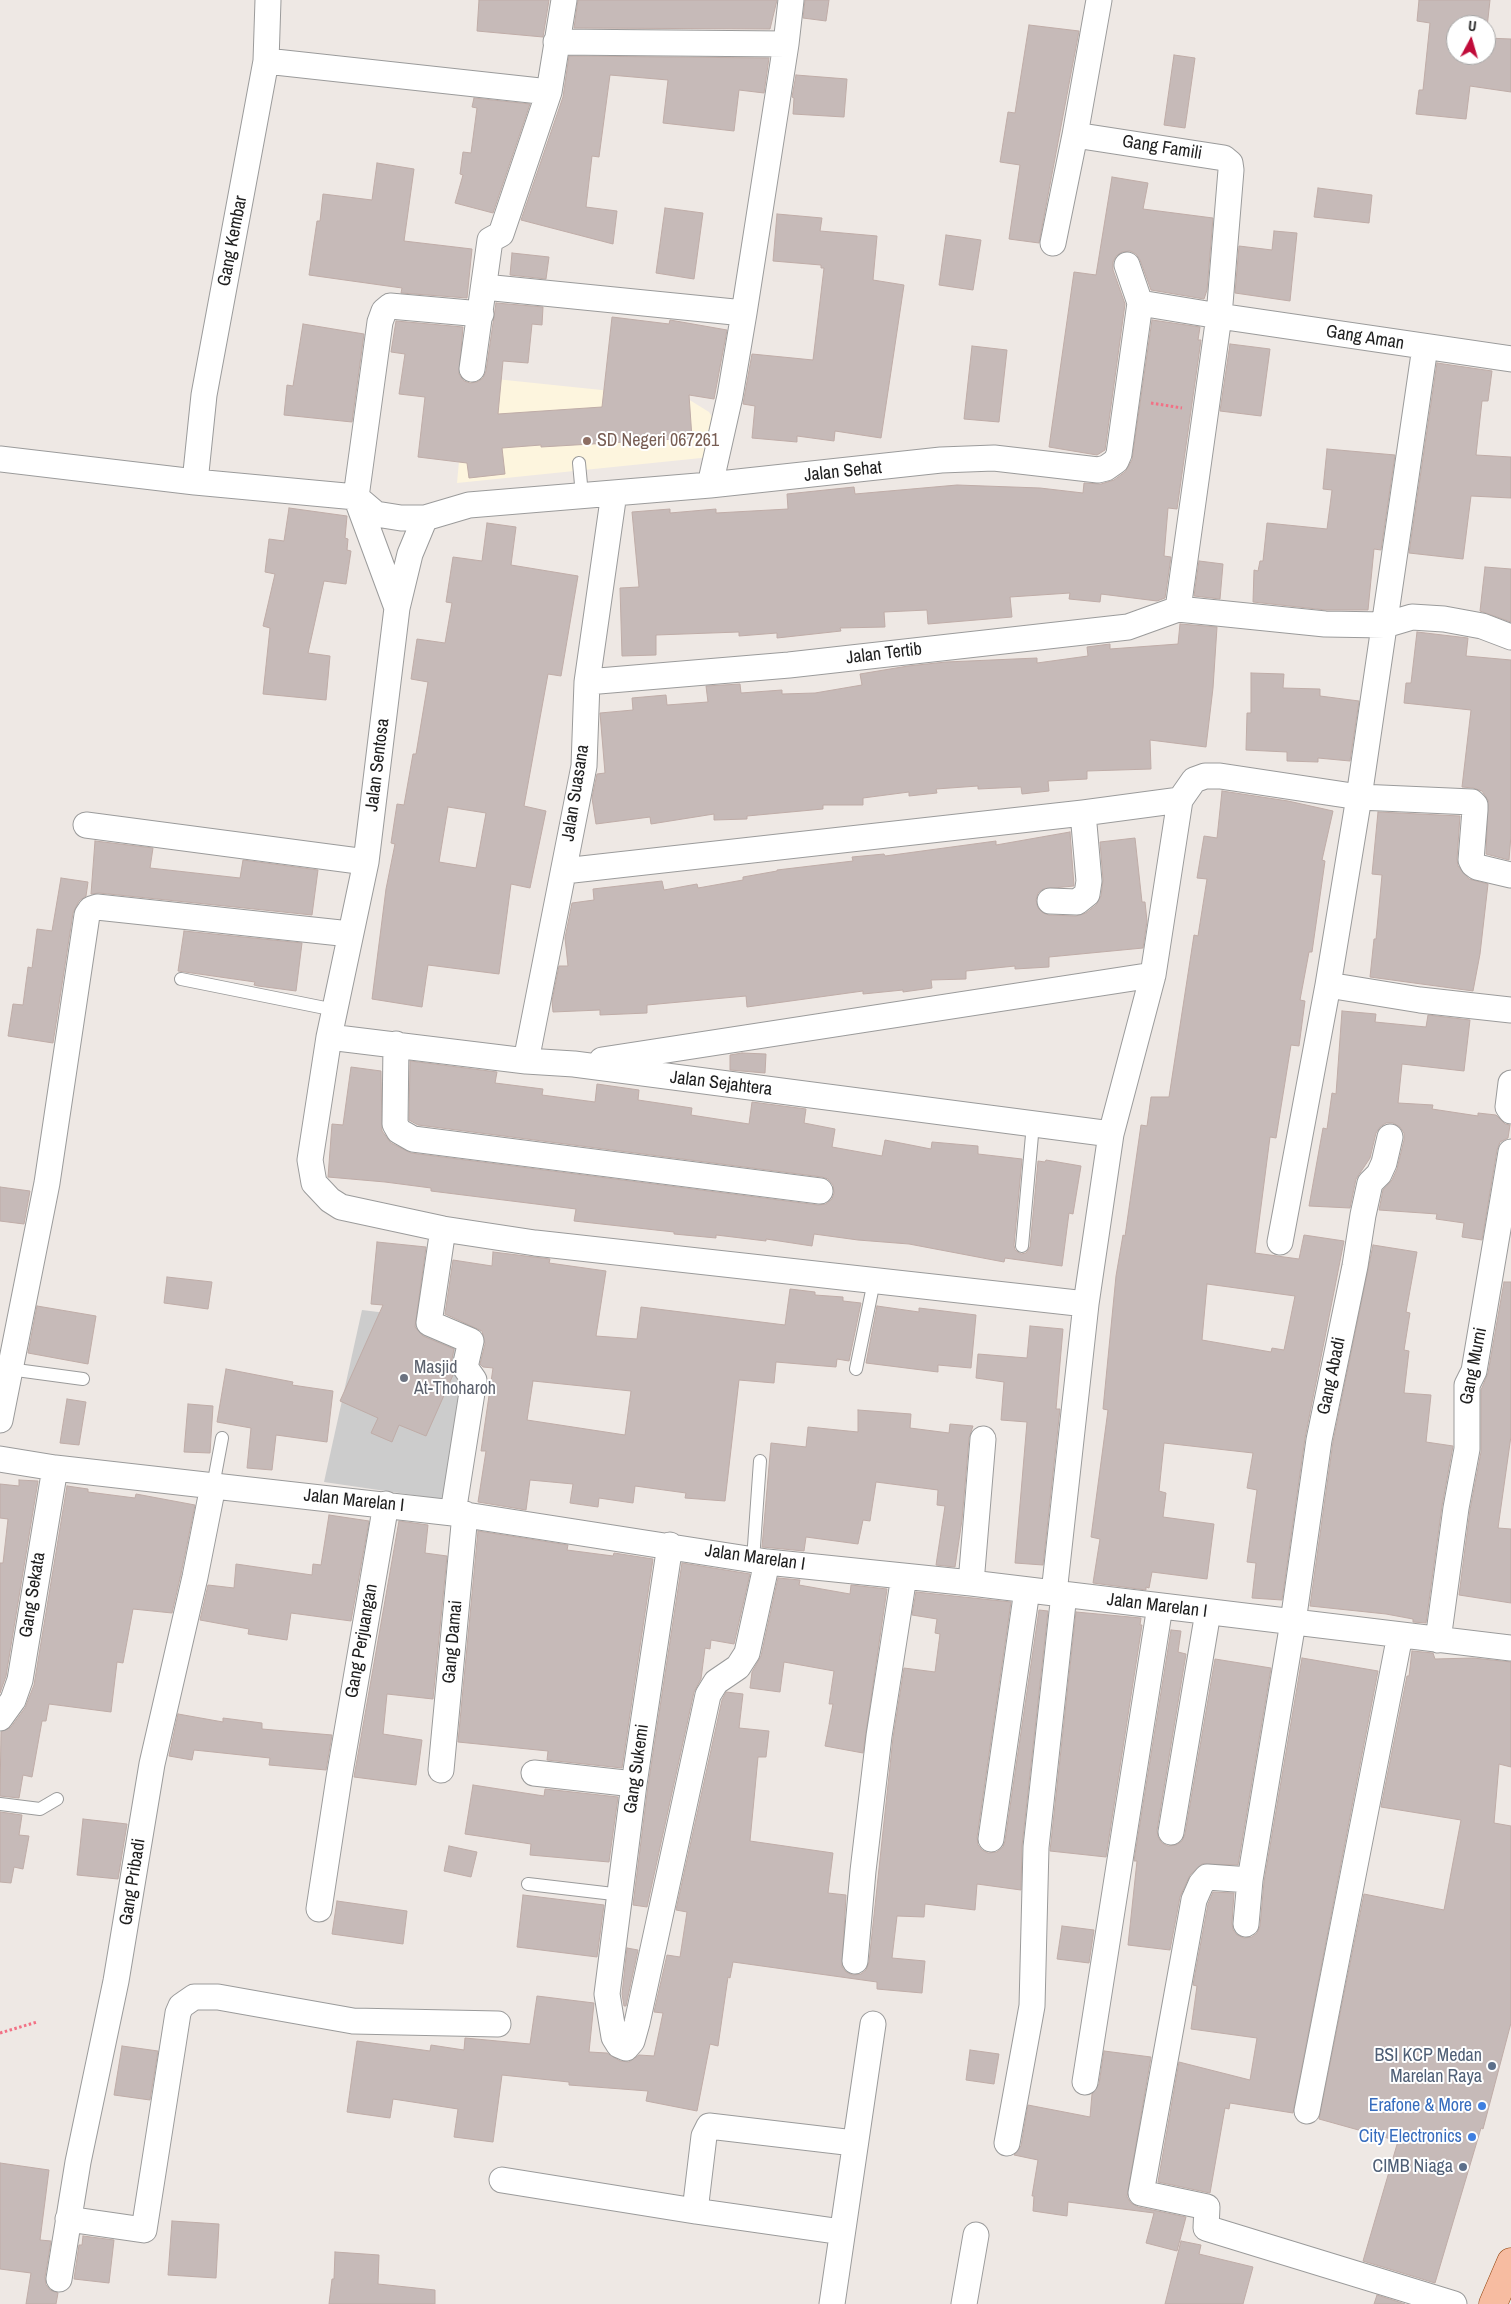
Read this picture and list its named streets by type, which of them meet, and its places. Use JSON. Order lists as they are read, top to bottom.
{
  "streets": {
    "street": [
      "Gang Famili",
      "Gang Kembar",
      "Gang Aman",
      "Jalan Sehat",
      "Jalan Tertib",
      "Jalan Sentosa",
      "Jalan Suasana",
      "Jalan Sejahtera",
      "Gang Murni",
      "Gang Abadi",
      "Jalan Marelan I",
      "Gang Sekata",
      "Gang Perjuangan",
      "Gang Damai",
      "Gang Sukemi",
      "Gang Pribadi"
    ]
  },
  "crossings": [
    ["Gang Famili", "Gang Aman"],
    ["Jalan Sehat", "Jalan Sentosa"],
    ["Jalan Sehat", "Jalan Suasana"],
    ["Jalan Tertib", "Jalan Suasana"],
    ["Jalan Sentosa", "Jalan Sejahtera"],
    ["Jalan Sentosa", "Gang Damai"],
    ["Jalan Suasana", "Jalan Sejahtera"],
    ["Gang Murni", "Jalan Marelan I"],
    ["Gang Abadi", "Jalan Marelan I"],
    ["Jalan Marelan I", "Gang Sekata"],
    ["Jalan Marelan I", "Gang Perjuangan"],
    ["Jalan Marelan I", "Gang Damai"],
    ["Jalan Marelan I", "Gang Sukemi"],
    ["Jalan Marelan I", "Gang Pribadi"]
  ],
  "places": [
    "SD Negeri 067261",
    "Masjid At-Thoharoh",
    "BSI KCP Medan Marelan Raya",
    "Erafone & More",
    "City Electronics",
    "CIMB Niaga"
  ],
  "north": "top"
}
